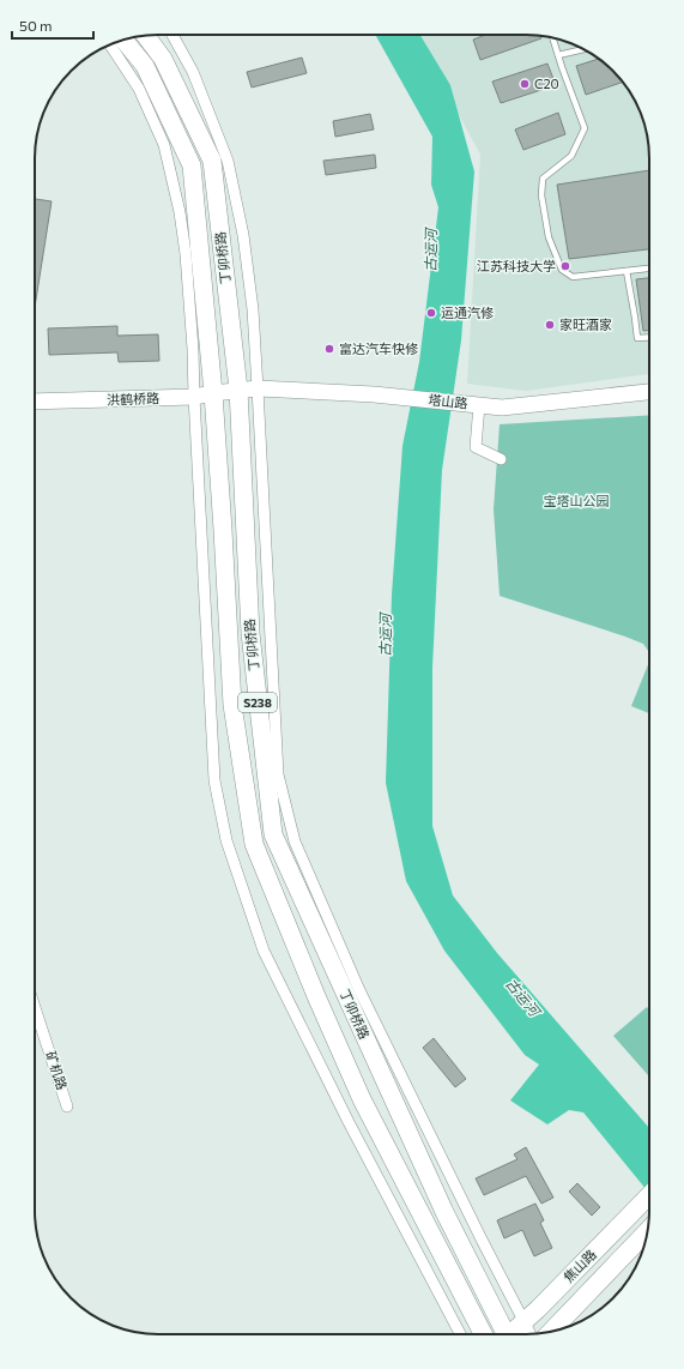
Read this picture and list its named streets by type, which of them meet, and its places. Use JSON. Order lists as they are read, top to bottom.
{
  "streets": {
    "main road": ["丁卯桥路", "S238", "焦山路"],
    "street": ["洪鹤桥路", "塔山路", "矿机路"]
  },
  "crossings": [
    ["丁卯桥路", "洪鹤桥路"],
    ["丁卯桥路", "塔山路"],
    ["洪鹤桥路", "塔山路"]
  ],
  "water": ["古运河"],
  "parks": ["宝塔山公园"],
  "places": [
    "C20",
    "江苏科技大学",
    "运通汽修",
    "家旺酒家",
    "富达汽车快修"
  ],
  "scale_bar": "50 m"
}
